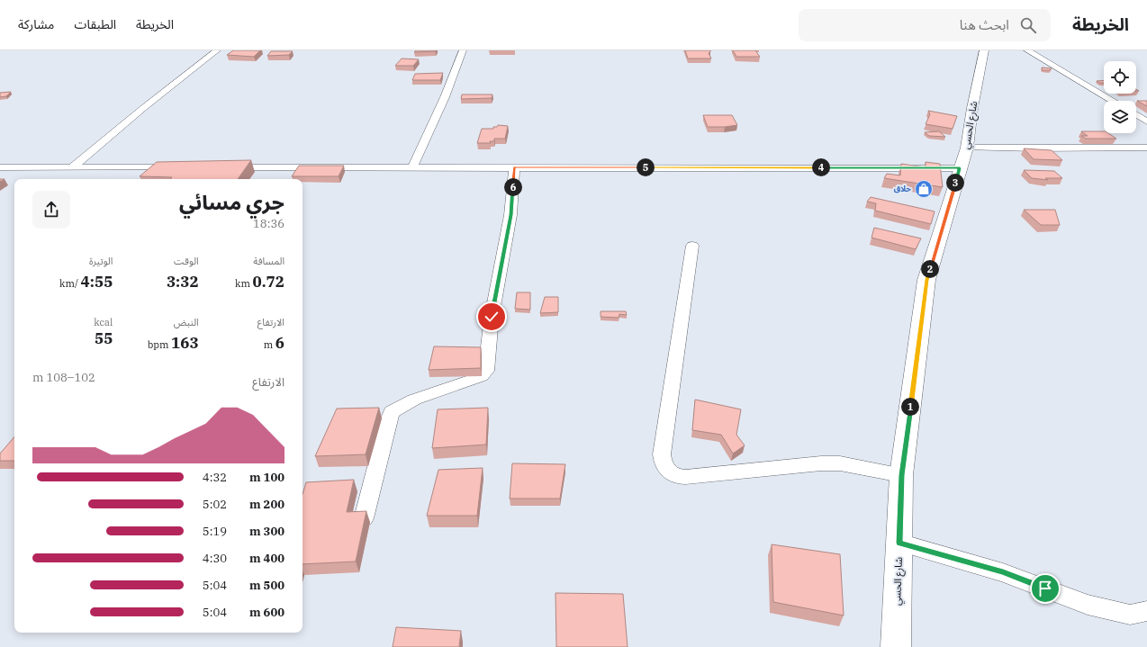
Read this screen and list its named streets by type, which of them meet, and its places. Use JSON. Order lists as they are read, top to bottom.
{
  "streets": {
    "street": ["شارع الحسي"]
  },
  "places": {
    "shop": ["حلاق"]
  },
  "page": {
    "header": "الخريطة",
    "search": "ابحث هنا",
    "nav": ["الخريطة", "الطبقات", "مشاركة"],
    "pins": [
      "4",
      "5",
      "3",
      "6",
      "2",
      "1"
    ],
    "heading": ["جري مسائي", "18:36"],
    "stats": [
      ["المسافة", "0.72 km"],
      ["الوقت", "3:32"],
      ["الوتيرة", "4:55 /km"],
      ["الارتفاع", "6 m"],
      ["النبض", "163 bpm"],
      ["kcal", "55"]
    ],
    "chart": ["الارتفاع", "102–108 m"],
    "list": [
      {
        "name": "100 m",
        "note": "4:32"
      },
      {
        "name": "200 m",
        "note": "5:02"
      },
      {
        "name": "300 m",
        "note": "5:19"
      },
      {
        "name": "400 m",
        "note": "4:30"
      },
      {
        "name": "500 m",
        "note": "5:04"
      },
      {
        "name": "600 m",
        "note": "5:04"
      }
    ]
  }
}
